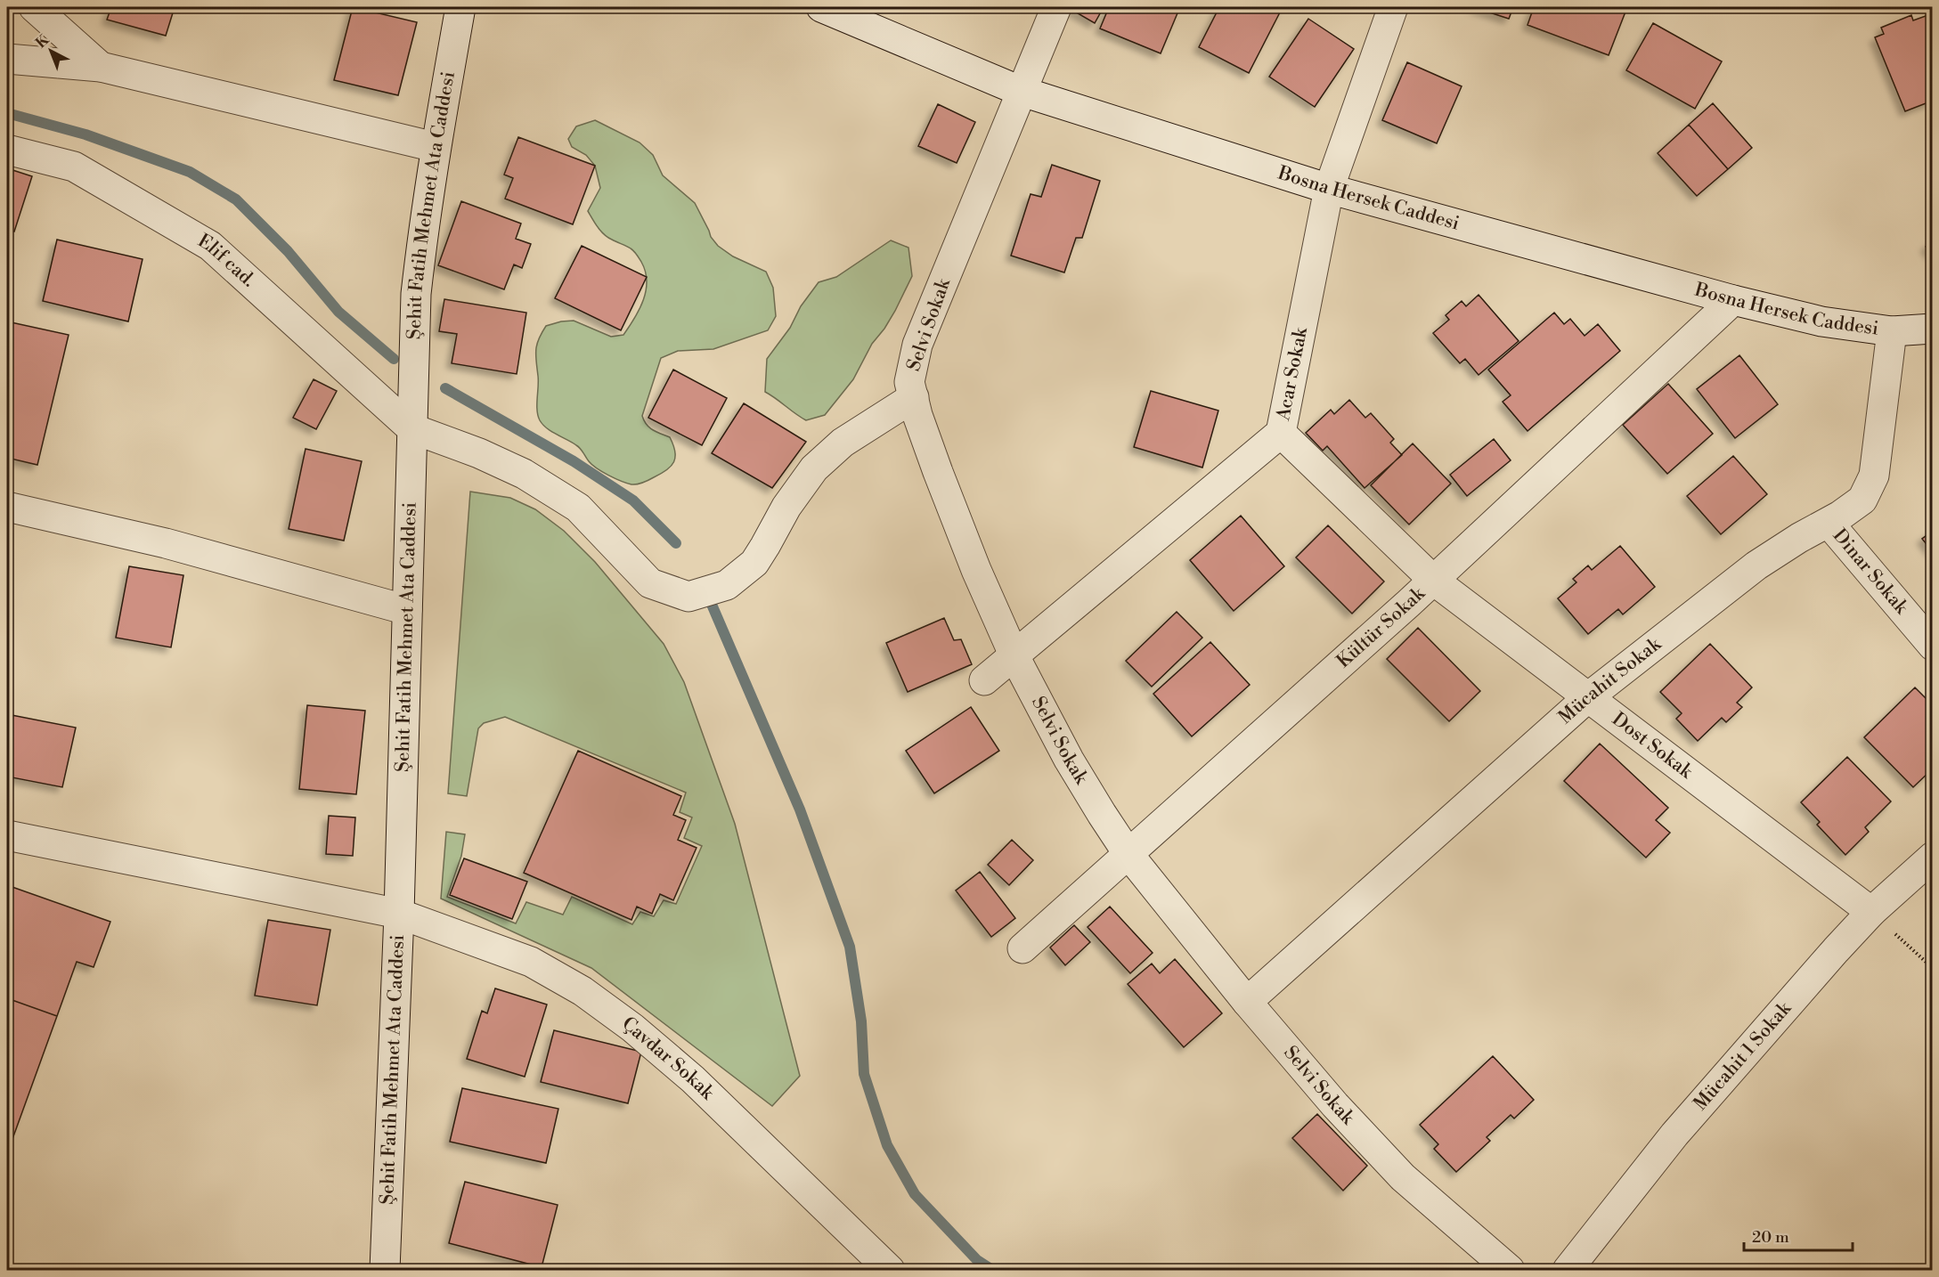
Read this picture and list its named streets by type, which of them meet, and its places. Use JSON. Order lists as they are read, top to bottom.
{
  "streets": {
    "street": [
      "Bosna Hersek Caddesi",
      "Şehit Fatih Mehmet Ata Caddesi",
      "Elif cad.",
      "Selvi Sokak",
      "Acar Sokak",
      "Dinar Sokak",
      "Kültür Sokak",
      "Mücahit Sokak",
      "Dost Sokak",
      "Mücahit 1 Sokak",
      "Çavdar Sokak"
    ]
  },
  "crossings": [
    ["Bosna Hersek Caddesi", "Selvi Sokak"],
    ["Bosna Hersek Caddesi", "Acar Sokak"],
    ["Bosna Hersek Caddesi", "Kültür Sokak"],
    ["Bosna Hersek Caddesi", "Mücahit Sokak"],
    ["Şehit Fatih Mehmet Ata Caddesi", "Elif cad."],
    ["Şehit Fatih Mehmet Ata Caddesi", "Çavdar Sokak"],
    ["Selvi Sokak", "Acar Sokak"],
    ["Selvi Sokak", "Kültür Sokak"],
    ["Selvi Sokak", "Mücahit Sokak"],
    ["Acar Sokak", "Dost Sokak"],
    ["Dinar Sokak", "Mücahit Sokak"],
    ["Kültür Sokak", "Dost Sokak"],
    ["Mücahit Sokak", "Dost Sokak"],
    ["Dost Sokak", "Mücahit 1 Sokak"]
  ],
  "scale_bar": "20 m",
  "north": "top left"
}
